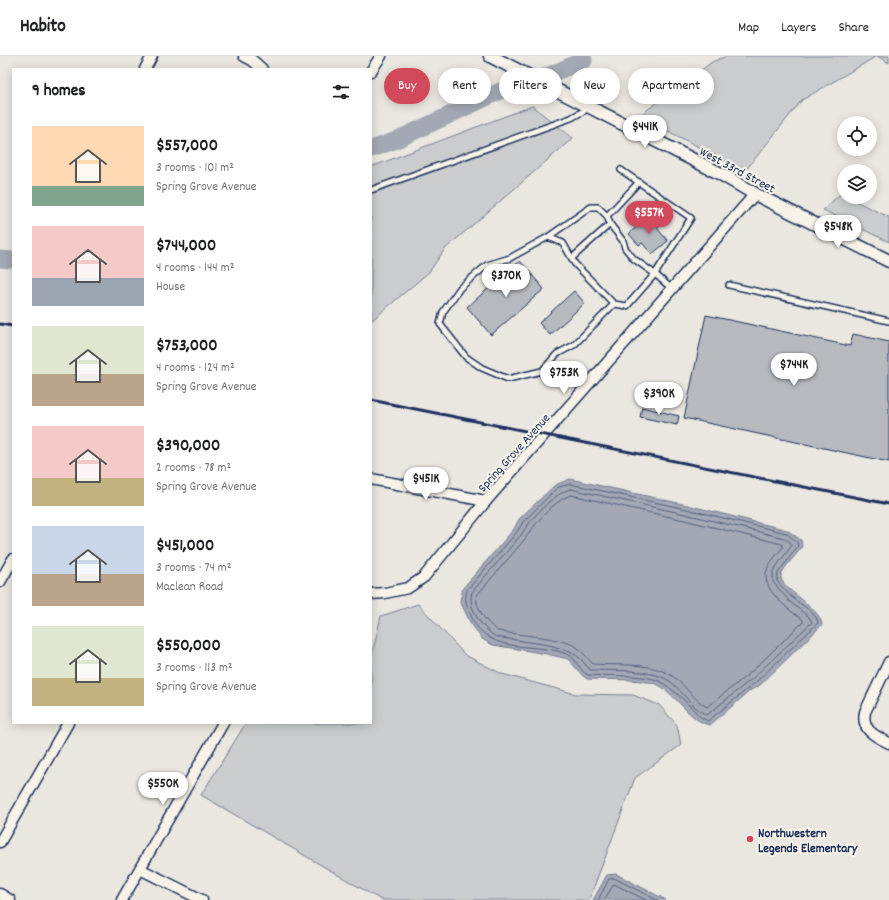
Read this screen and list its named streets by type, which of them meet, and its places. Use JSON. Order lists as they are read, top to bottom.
{
  "streets": {
    "street": ["West 33rd Street", "Spring Grove Avenue"]
  },
  "crossings": [
    ["West 33rd Street", "Spring Grove Avenue"]
  ],
  "places": ["Northwestern Legends Elementary"],
  "page": {
    "header": "Habito",
    "nav": ["Map", "Layers", "Share"],
    "chip": [
      "Buy",
      "Rent",
      "Filters",
      "New",
      "Apartment"
    ],
    "heading": "9 homes",
    "price": [
      "$441K",
      "$557K",
      "$548K",
      "$370K",
      "$744K",
      "$753K",
      "$390K",
      "$451K",
      "$550K"
    ],
    "list": [
      {
        "name": "$557,000",
        "note": "3 rooms · 101 m² · Spring Grove Avenue"
      },
      {
        "name": "$744,000",
        "note": "4 rooms · 144 m² · House"
      },
      {
        "name": "$753,000",
        "note": "4 rooms · 124 m² · Spring Grove Avenue"
      },
      {
        "name": "$390,000",
        "note": "2 rooms · 78 m² · Spring Grove Avenue"
      },
      {
        "name": "$451,000",
        "note": "3 rooms · 74 m² · Maclean Road"
      },
      {
        "name": "$550,000",
        "note": "3 rooms · 113 m² · Spring Grove Avenue"
      }
    ]
  }
}
